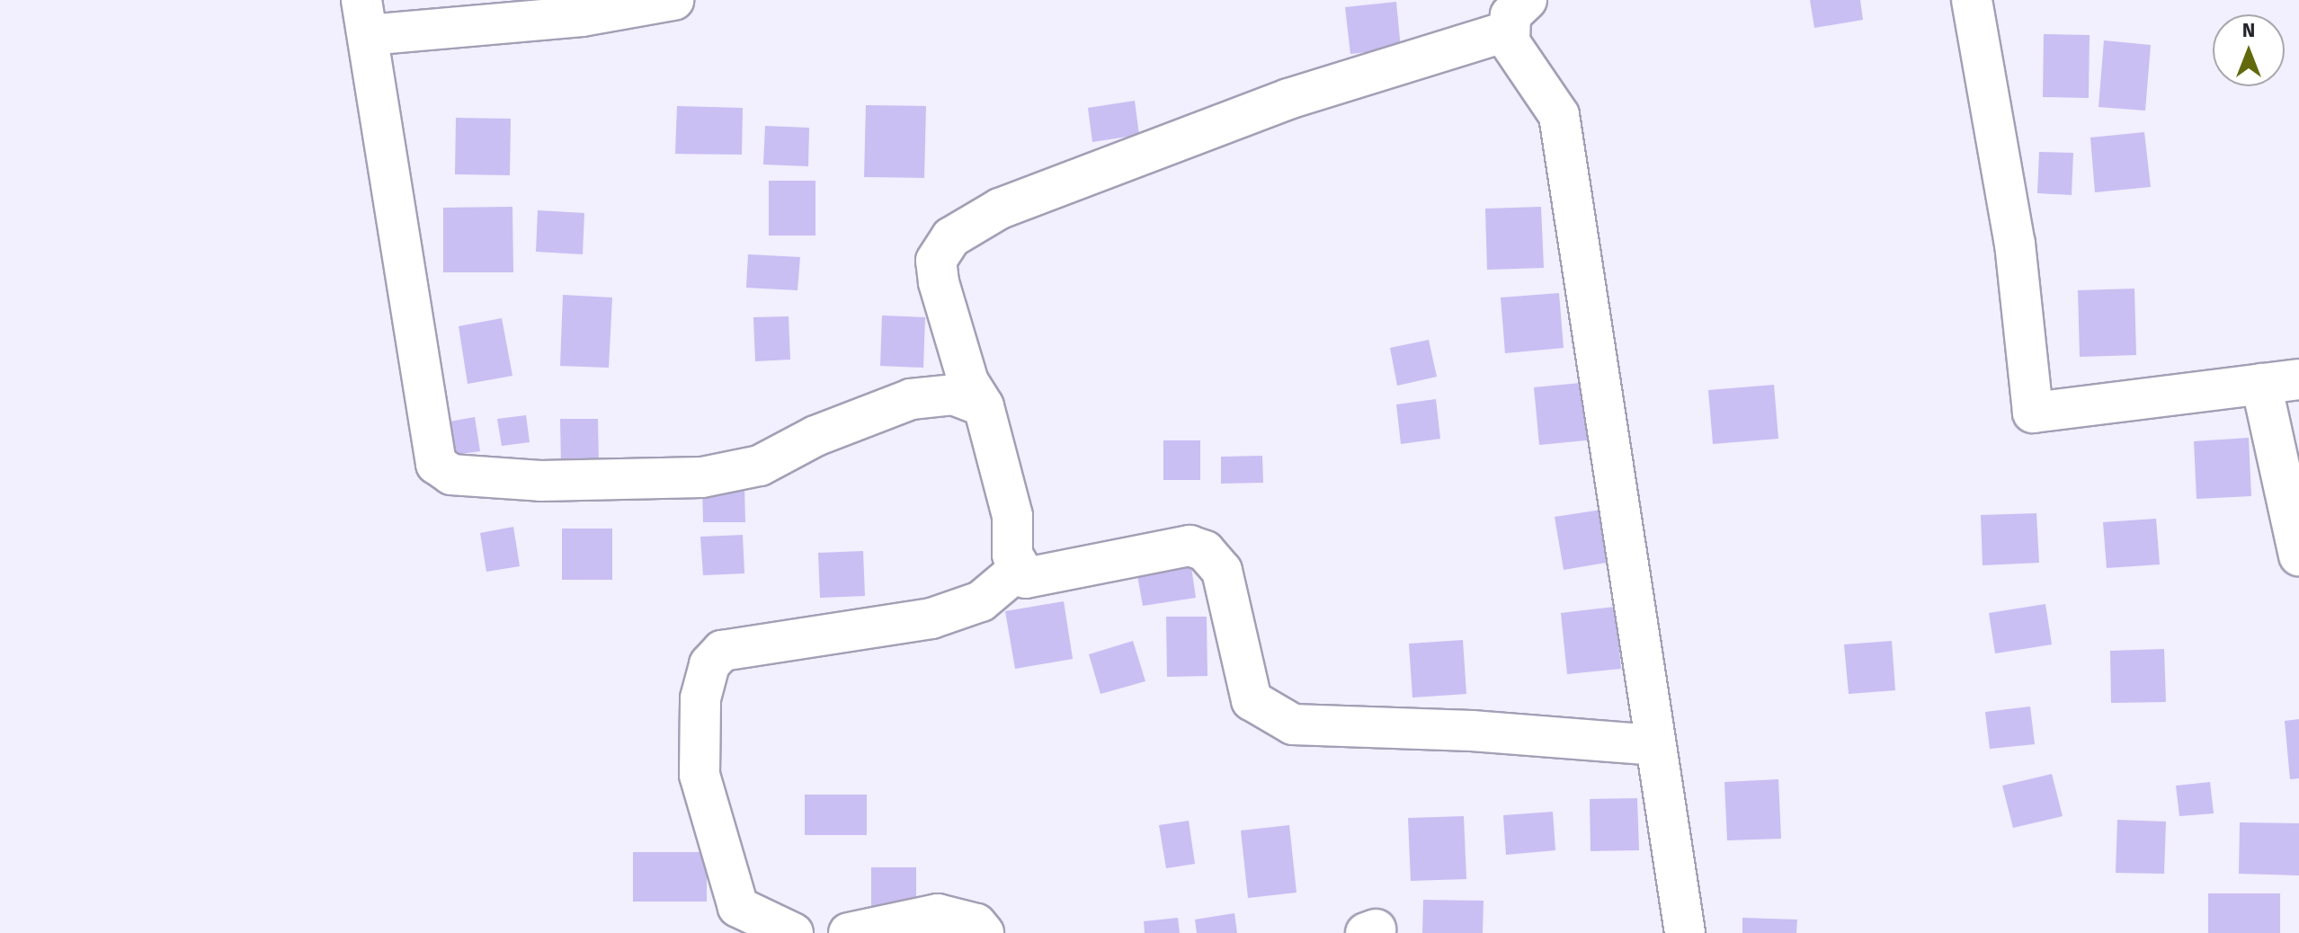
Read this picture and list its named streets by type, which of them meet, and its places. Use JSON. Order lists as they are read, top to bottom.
{
  "north": "top"
}
